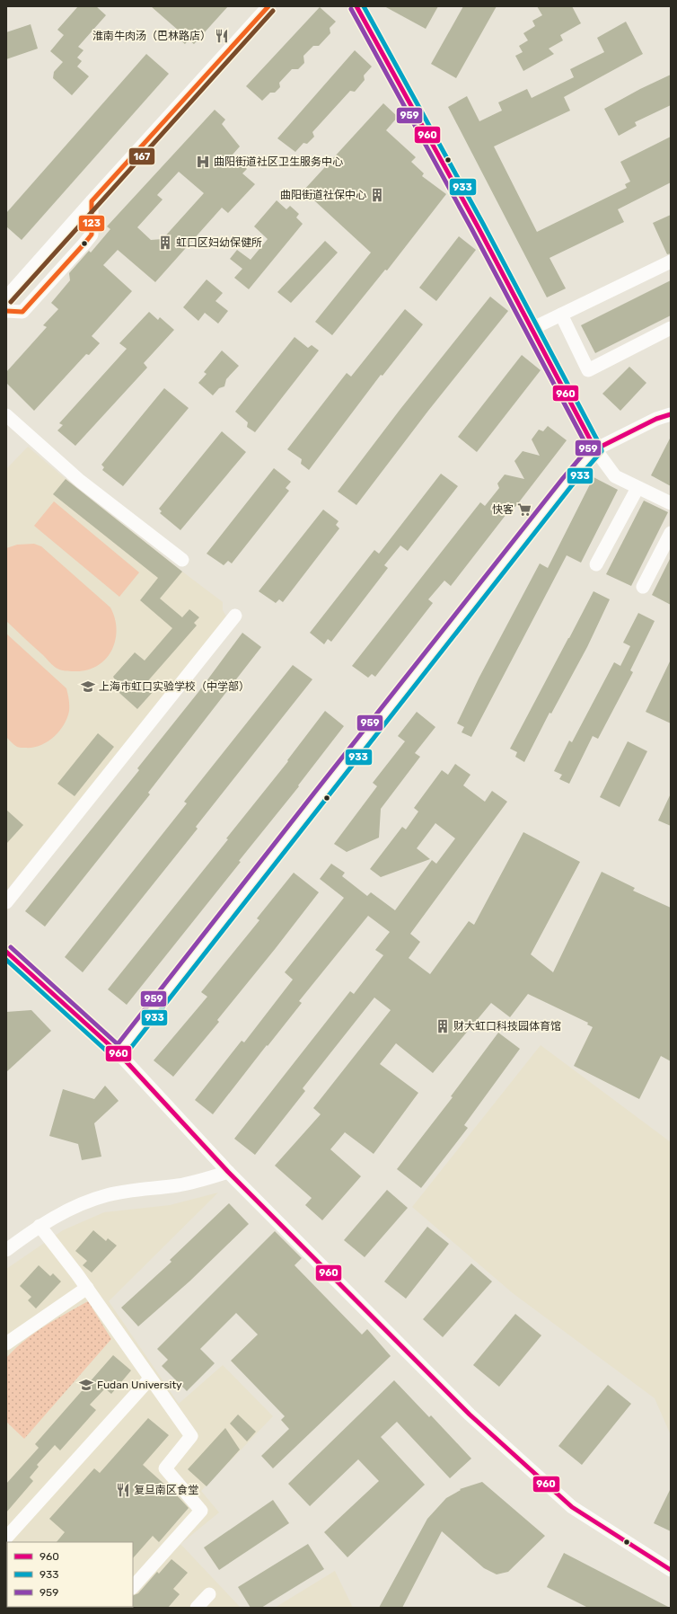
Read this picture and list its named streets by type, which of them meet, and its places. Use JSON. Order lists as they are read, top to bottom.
{
  "places": {
    "restaurant": ["淮南牛肉汤（巴林路店）", "复旦南区食堂"],
    "hospital": ["曲阳街道社区卫生服务中心"],
    "building": ["曲阳街道社保中心", "虹口区妇幼保健所", "财大虹口科技园体育馆"],
    "supermarket": ["快客"],
    "school or university": ["上海市虹口实验学校（中学部）", "Fudan University"]
  },
  "lines": [
    "transit line 960",
    "transit line 933",
    "transit line 123",
    "transit line 959",
    "transit line 167"
  ],
  "legend": ["960", "933", "959"]
}
